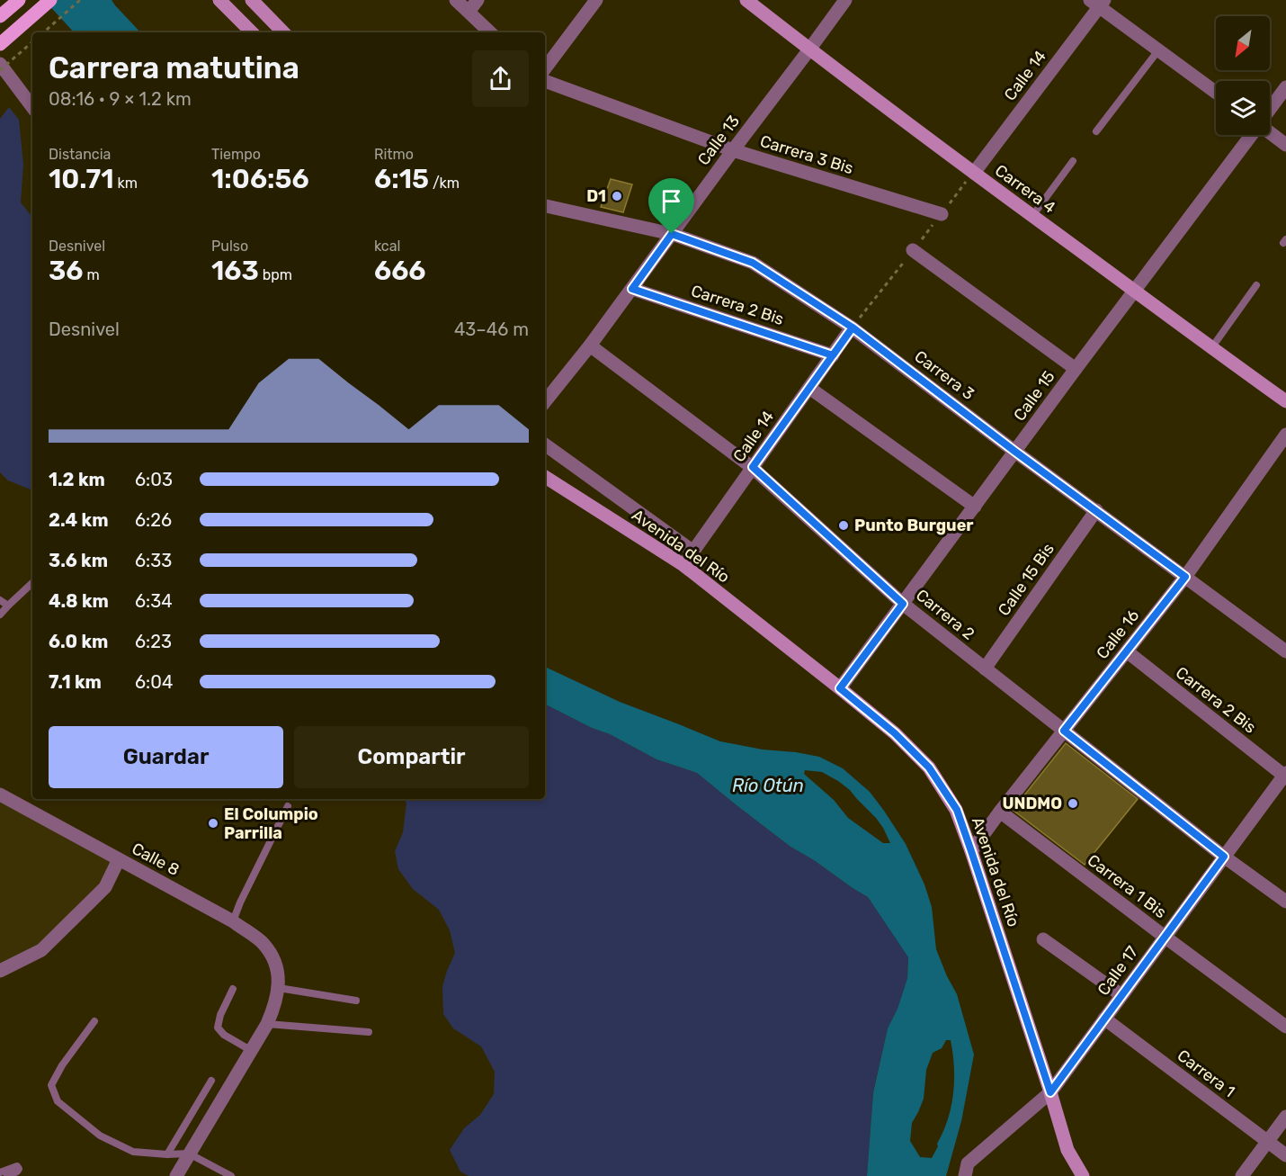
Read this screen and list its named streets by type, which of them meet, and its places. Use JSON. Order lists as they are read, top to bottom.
{
  "streets": {
    "main road": ["Carrera 4", "Avenida del Río"],
    "street": [
      "Calle 14",
      "Calle 13",
      "Carrera 3 Bis",
      "Carrera 2 Bis",
      "Carrera 3",
      "Calle 15",
      "Calle 15 Bis",
      "Carrera 2",
      "Calle 16",
      "Calle 8",
      "Carrera 1 Bis",
      "Calle 17",
      "Carrera 1"
    ]
  },
  "crossings": [
    ["Calle 14", "Carrera 4"],
    ["Calle 14", "Carrera 2 Bis"],
    ["Calle 14", "Carrera 3"],
    ["Calle 14", "Avenida del Río"],
    ["Calle 14", "Carrera 2"],
    ["Calle 13", "Carrera 3 Bis"],
    ["Calle 13", "Carrera 4"],
    ["Calle 13", "Carrera 2 Bis"],
    ["Calle 13", "Carrera 3"],
    ["Calle 13", "Carrera 2"],
    ["Carrera 4", "Calle 15"],
    ["Carrera 2 Bis", "Calle 16"],
    ["Carrera 2 Bis", "Calle 17"],
    ["Carrera 3", "Calle 15"],
    ["Carrera 3", "Calle 15 Bis"],
    ["Carrera 3", "Calle 16"],
    ["Calle 15", "Avenida del Río"],
    ["Calle 15", "Carrera 2"],
    ["Avenida del Río", "Calle 16"],
    ["Avenida del Río", "Calle 17"],
    ["Calle 15 Bis", "Carrera 2"],
    ["Carrera 2", "Calle 16"],
    ["Carrera 2", "Calle 17"],
    ["Calle 16", "Carrera 1 Bis"],
    ["Carrera 1 Bis", "Calle 17"],
    ["Calle 17", "Carrera 1"]
  ],
  "water": ["Río Otún"],
  "places": [
    "D1",
    "Punto Burguer",
    "UNDMO",
    "El Columpio Parrilla"
  ],
  "north": "bottom left",
  "page": {
    "heading": ["Carrera matutina", "08:16 · 9 × 1.2 km"],
    "stats": [
      ["Distancia", "10.71 km"],
      ["Tiempo", "1:06:56"],
      ["Ritmo", "6:15 /km"],
      ["Desnivel", "36 m"],
      ["Pulso", "163 bpm"],
      ["kcal", "666"]
    ],
    "chart": ["Desnivel", "43–46 m"],
    "list": [
      {
        "name": "1.2 km",
        "note": "6:03"
      },
      {
        "name": "2.4 km",
        "note": "6:26"
      },
      {
        "name": "3.6 km",
        "note": "6:33"
      },
      {
        "name": "4.8 km",
        "note": "6:34"
      },
      {
        "name": "6.0 km",
        "note": "6:23"
      },
      {
        "name": "7.1 km",
        "note": "6:04"
      }
    ],
    "buttons": ["Guardar", "Compartir"]
  }
}
